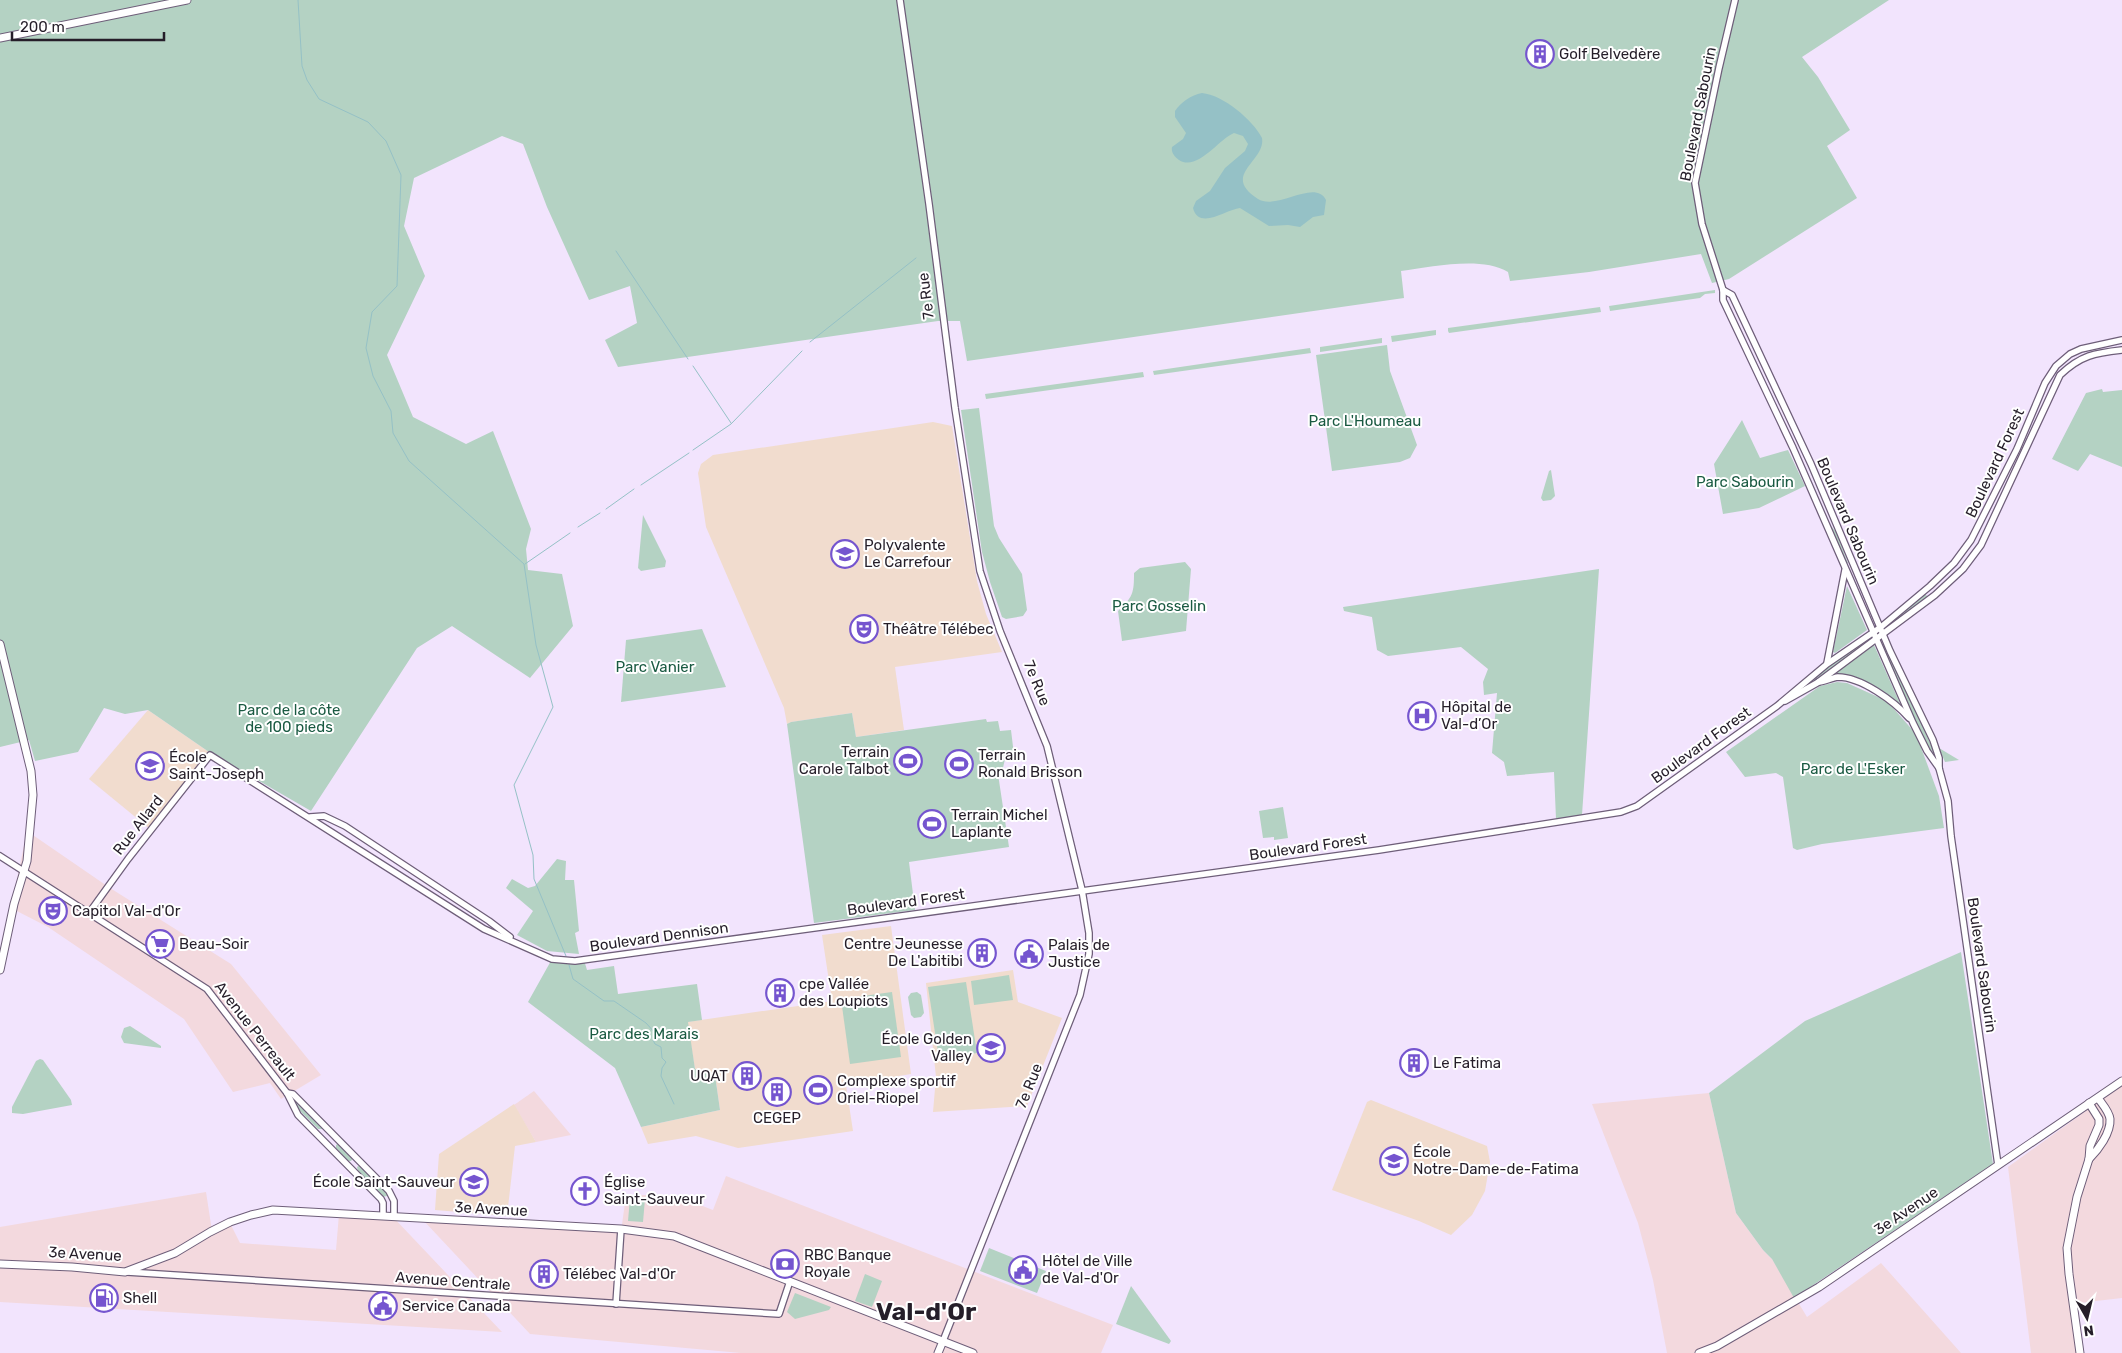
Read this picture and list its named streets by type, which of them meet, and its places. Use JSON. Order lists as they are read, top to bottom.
{
  "streets": {
    "main road": ["7e Rue", "3e Avenue"],
    "street": [
      "Boulevard Sabourin",
      "Boulevard Forest",
      "Rue Allard",
      "Boulevard Dennison",
      "Avenue Perreault",
      "Avenue Centrale"
    ]
  },
  "crossings": [
    ["Boulevard Sabourin", "Boulevard Forest"],
    ["Boulevard Sabourin", "3e Avenue"],
    ["7e Rue", "Boulevard Forest"],
    ["7e Rue", "3e Avenue"],
    ["Boulevard Forest", "Boulevard Dennison"],
    ["Rue Allard", "Boulevard Dennison"],
    ["Rue Allard", "Avenue Perreault"],
    ["3e Avenue", "Avenue Centrale"]
  ],
  "districts": ["Val-d'Or"],
  "parks": [
    "Parc L'Houmeau",
    "Parc Sabourin",
    "Parc Gosselin",
    "Parc Vanier",
    "Parc de la côte de 100 pieds",
    "Parc de L'Esker",
    "Parc des Marais"
  ],
  "places": {
    "building": [
      "Golf Belvedère",
      "Centre Jeunesse De L'abitibi",
      "cpe Vallée des Loupiots",
      "Le Fatima",
      "UQAT",
      "CEGEP",
      "Télébec Val-d'Or"
    ],
    "school or university": [
      "Polyvalente Le Carrefour",
      "École Saint-Joseph",
      "École Golden Valley",
      "École Notre-Dame-de-Fatima",
      "École Saint-Sauveur"
    ],
    "theatre": ["Théâtre Télébec", "Capitol Val-d'Or"],
    "hospital": ["Hôpital de Val-d’Or"],
    "sports": [
      "Terrain Carole Talbot",
      "Terrain Ronald Brisson",
      "Terrain Michel Laplante",
      "Complexe sportif Oriel-Riopel"
    ],
    "supermarket": ["Beau-Soir"],
    "public building": ["Palais de Justice", "Hôtel de Ville de Val-d'Or", "Service Canada"],
    "church": ["Église Saint-Sauveur"],
    "bank": ["RBC Banque Royale"],
    "fuel station": ["Shell"]
  },
  "scale_bar": "200 m",
  "north": "bottom"
}
